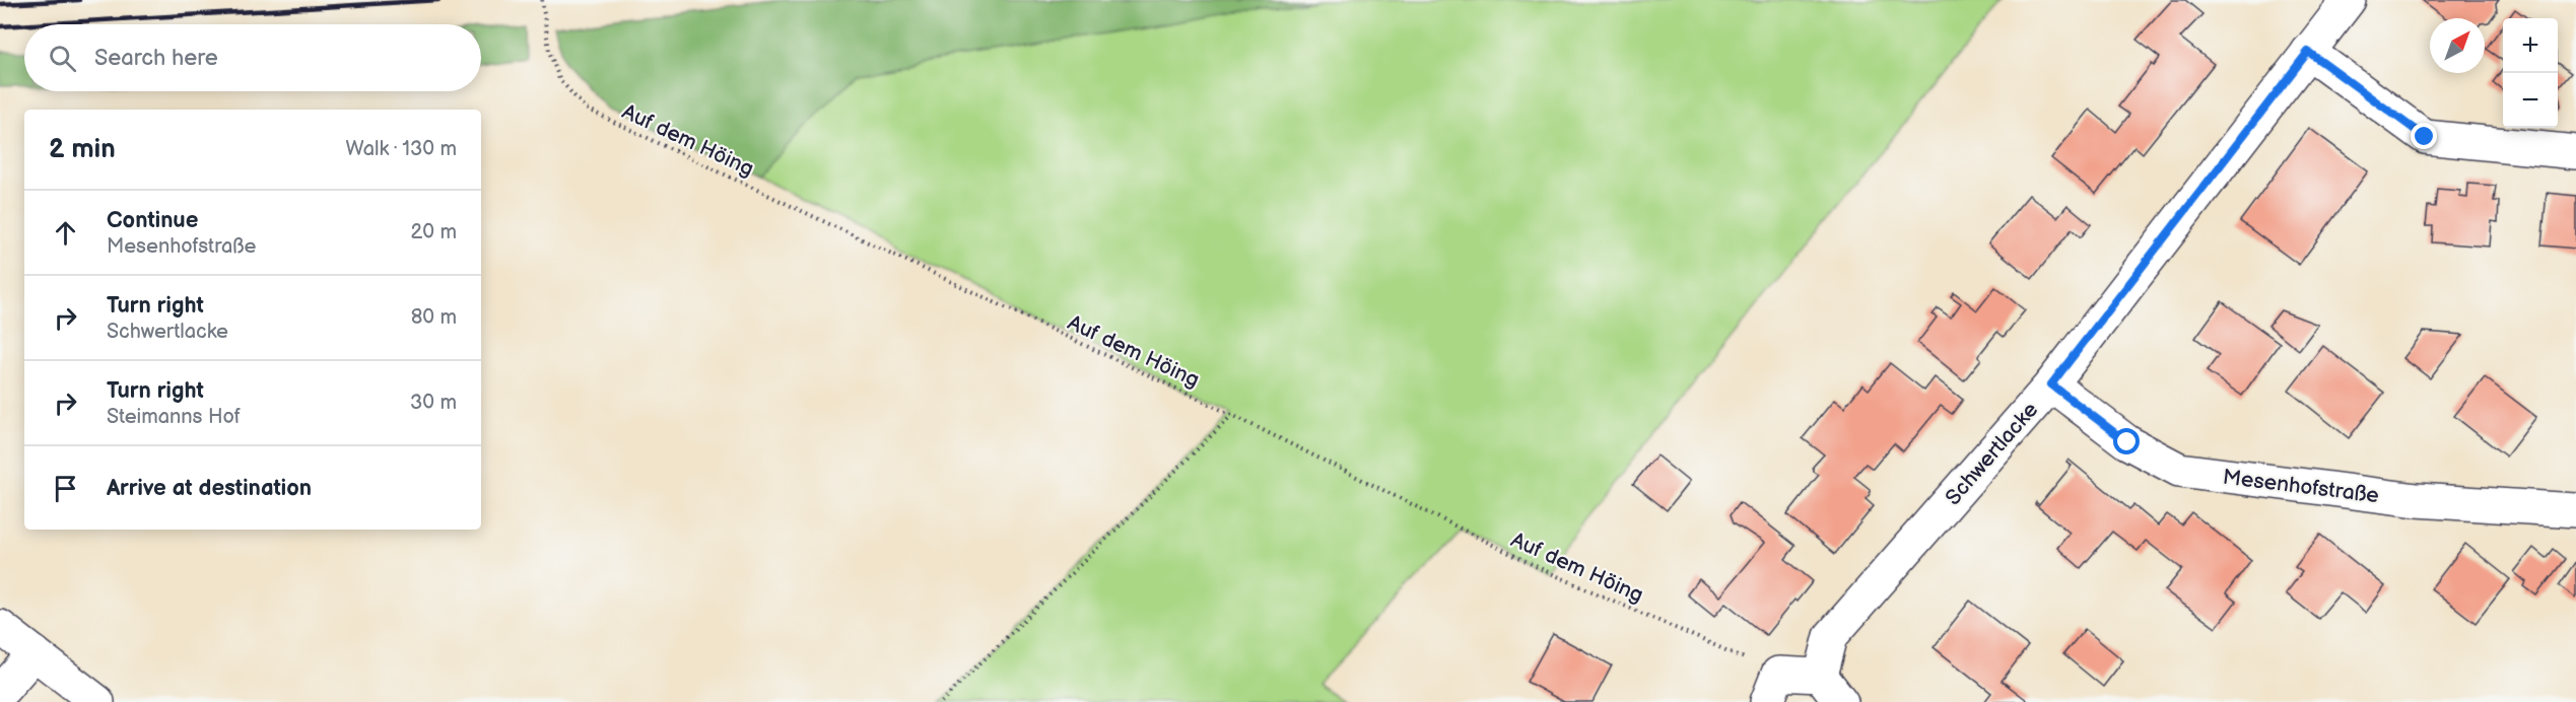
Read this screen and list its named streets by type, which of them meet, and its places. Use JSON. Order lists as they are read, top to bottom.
{
  "streets": {
    "street": ["Schwertlacke", "Mesenhofstraße"],
    "path": ["Auf dem Höing"]
  },
  "crossings": [
    ["Schwertlacke", "Mesenhofstraße"]
  ],
  "north": "top right",
  "page": {
    "map_buttons": ["+", "−"],
    "search": "Search here",
    "heading": ["2 min", "Walk · 130 m"],
    "list": [
      ["Continue", "Mesenhofstraße", "20 m"],
      ["Turn right", "Schwertlacke", "80 m"],
      ["Turn right", "Steimanns Hof", "30 m"],
      "Arrive at destination"
    ]
  }
}
